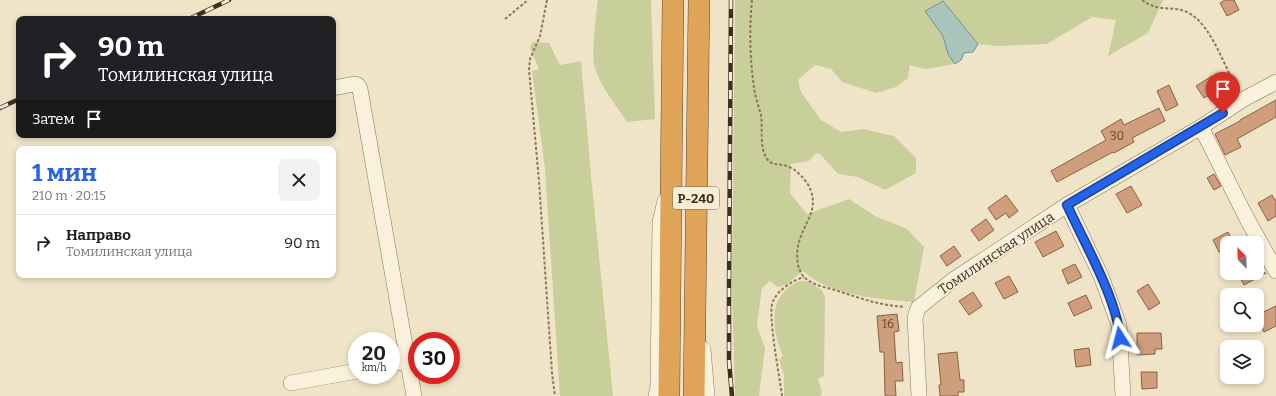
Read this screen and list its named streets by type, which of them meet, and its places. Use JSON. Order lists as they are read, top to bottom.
{
  "streets": {
    "highway": ["Р-240"],
    "street": ["Томилинская улица"]
  },
  "house_numbers": ["30", "16"],
  "north": "top left",
  "page": {
    "turn": ["90 m", "Томилинская улица"],
    "then": "Затем",
    "heading": ["1 мин", "210 m · 20:15"],
    "list": [
      {
        "name": "Направо",
        "note": "Томилинская улица",
        "value": "90 m"
      }
    ],
    "speed": "20 km/h",
    "limit": "30"
  }
}
